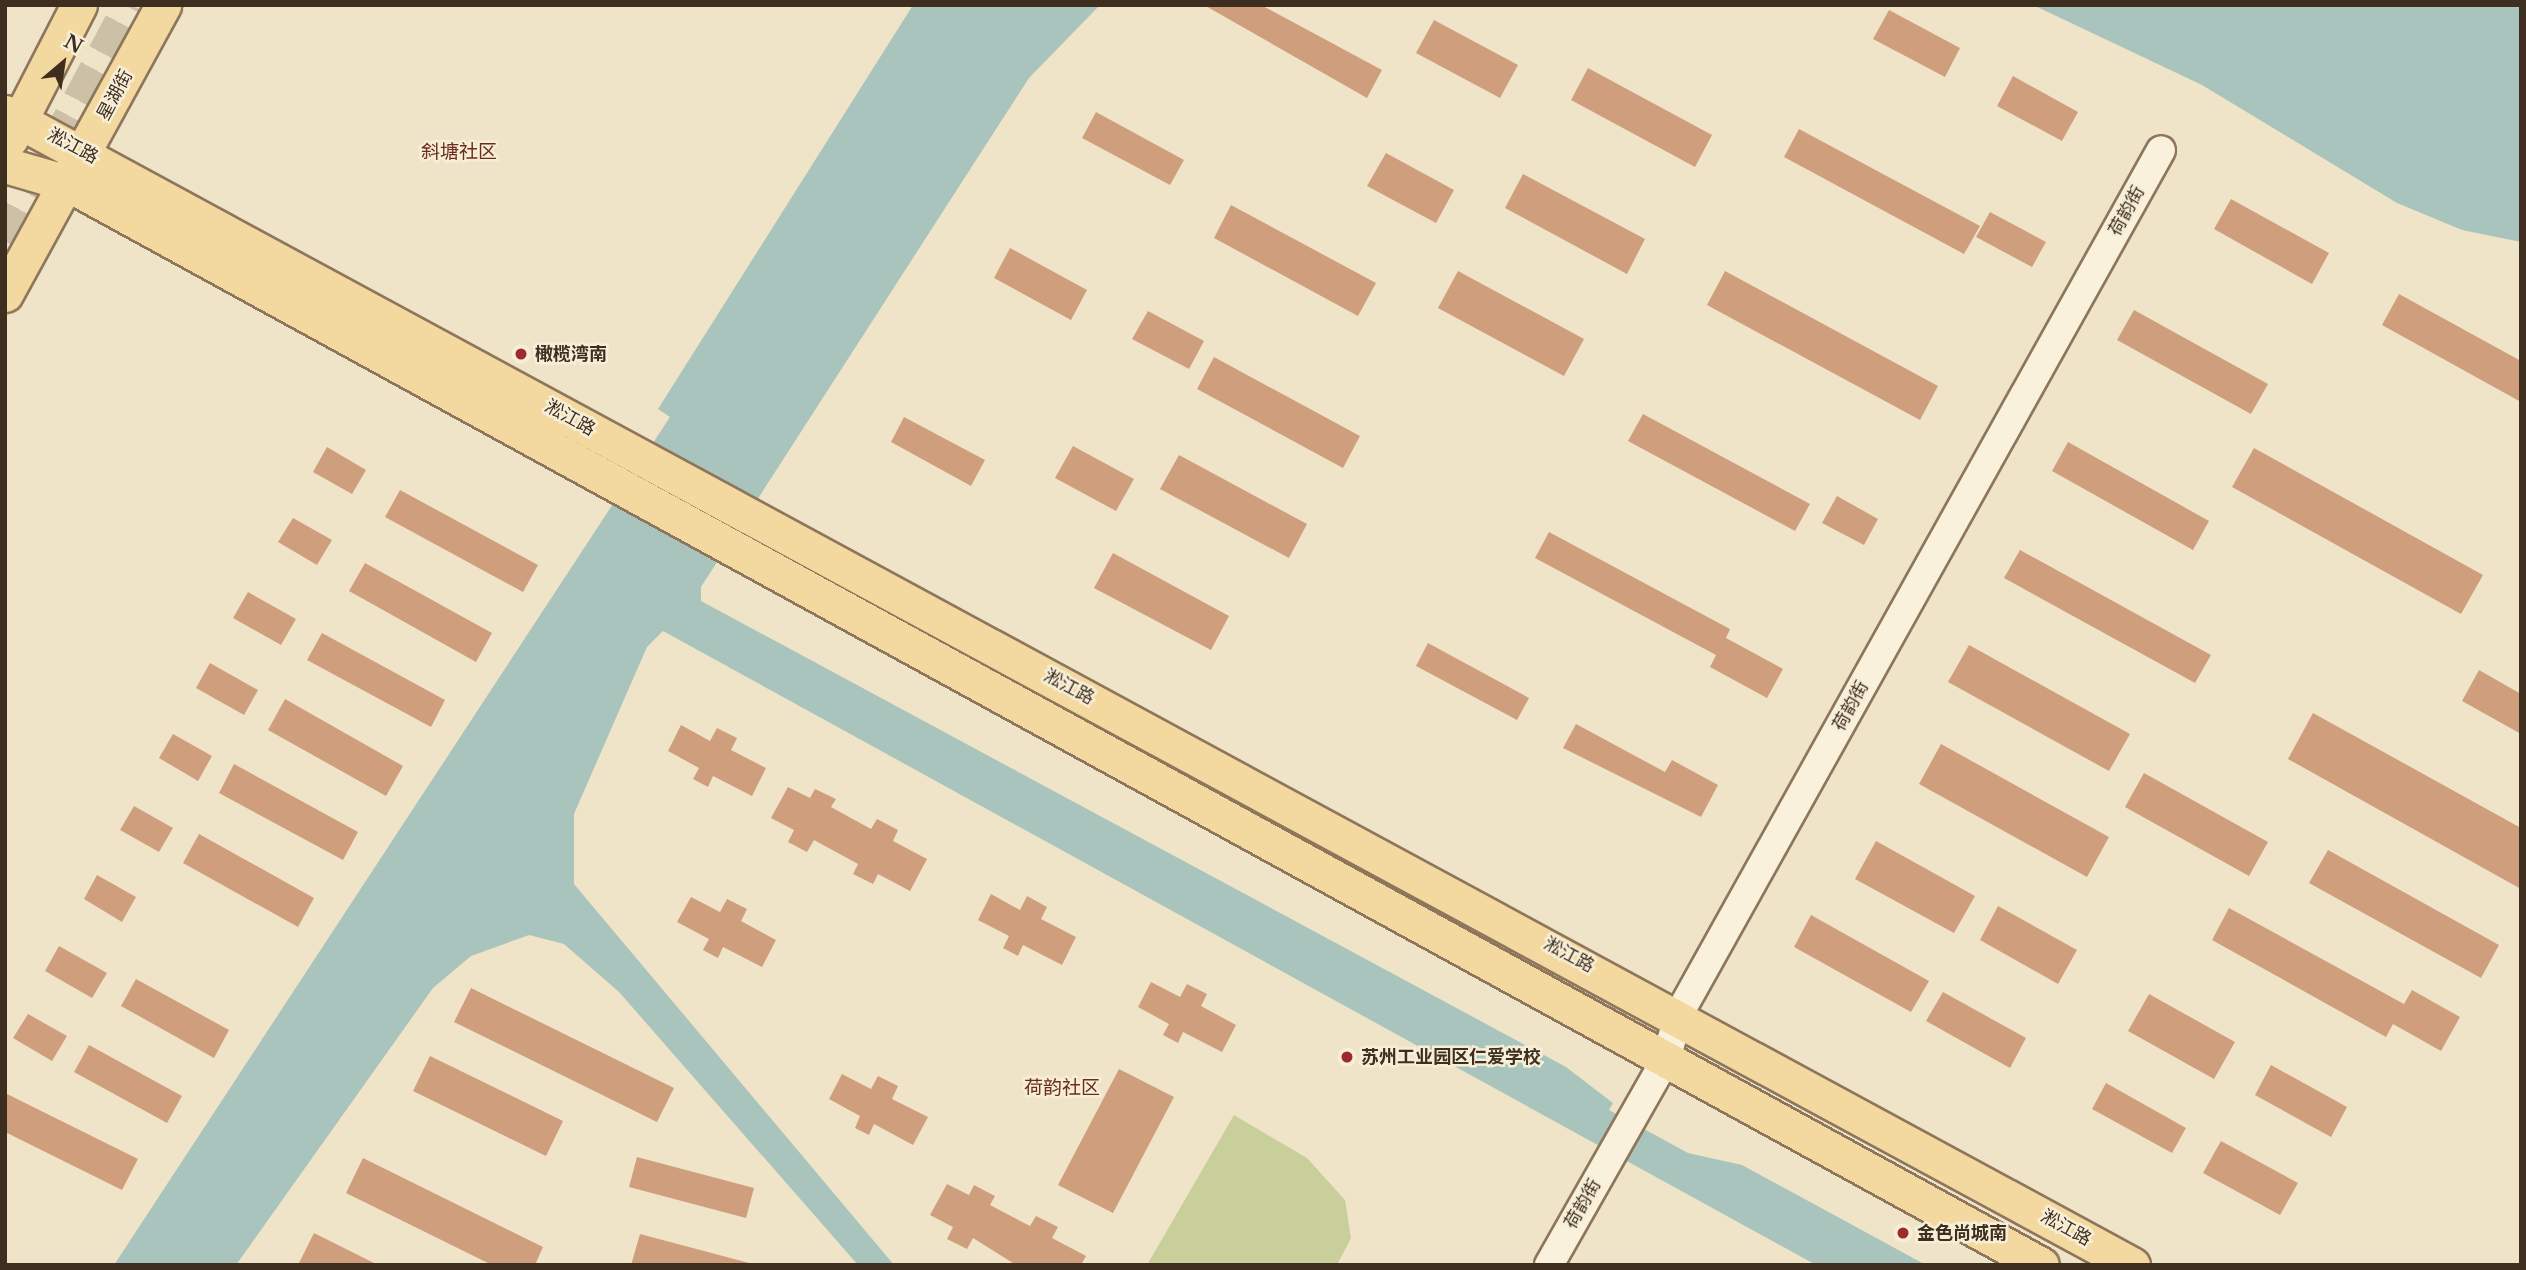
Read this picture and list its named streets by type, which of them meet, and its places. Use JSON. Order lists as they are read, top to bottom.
{
  "streets": {
    "main road": ["星湖街", "淞江路"],
    "street": ["荷韵街"]
  },
  "crossings": [
    ["星湖街", "淞江路"],
    ["淞江路", "荷韵街"]
  ],
  "districts": ["斜塘社区", "荷韵社区"],
  "places": ["橄榄湾南", "苏州工业园区仁爱学校", "金色尚城南"],
  "north": "top right"
}
